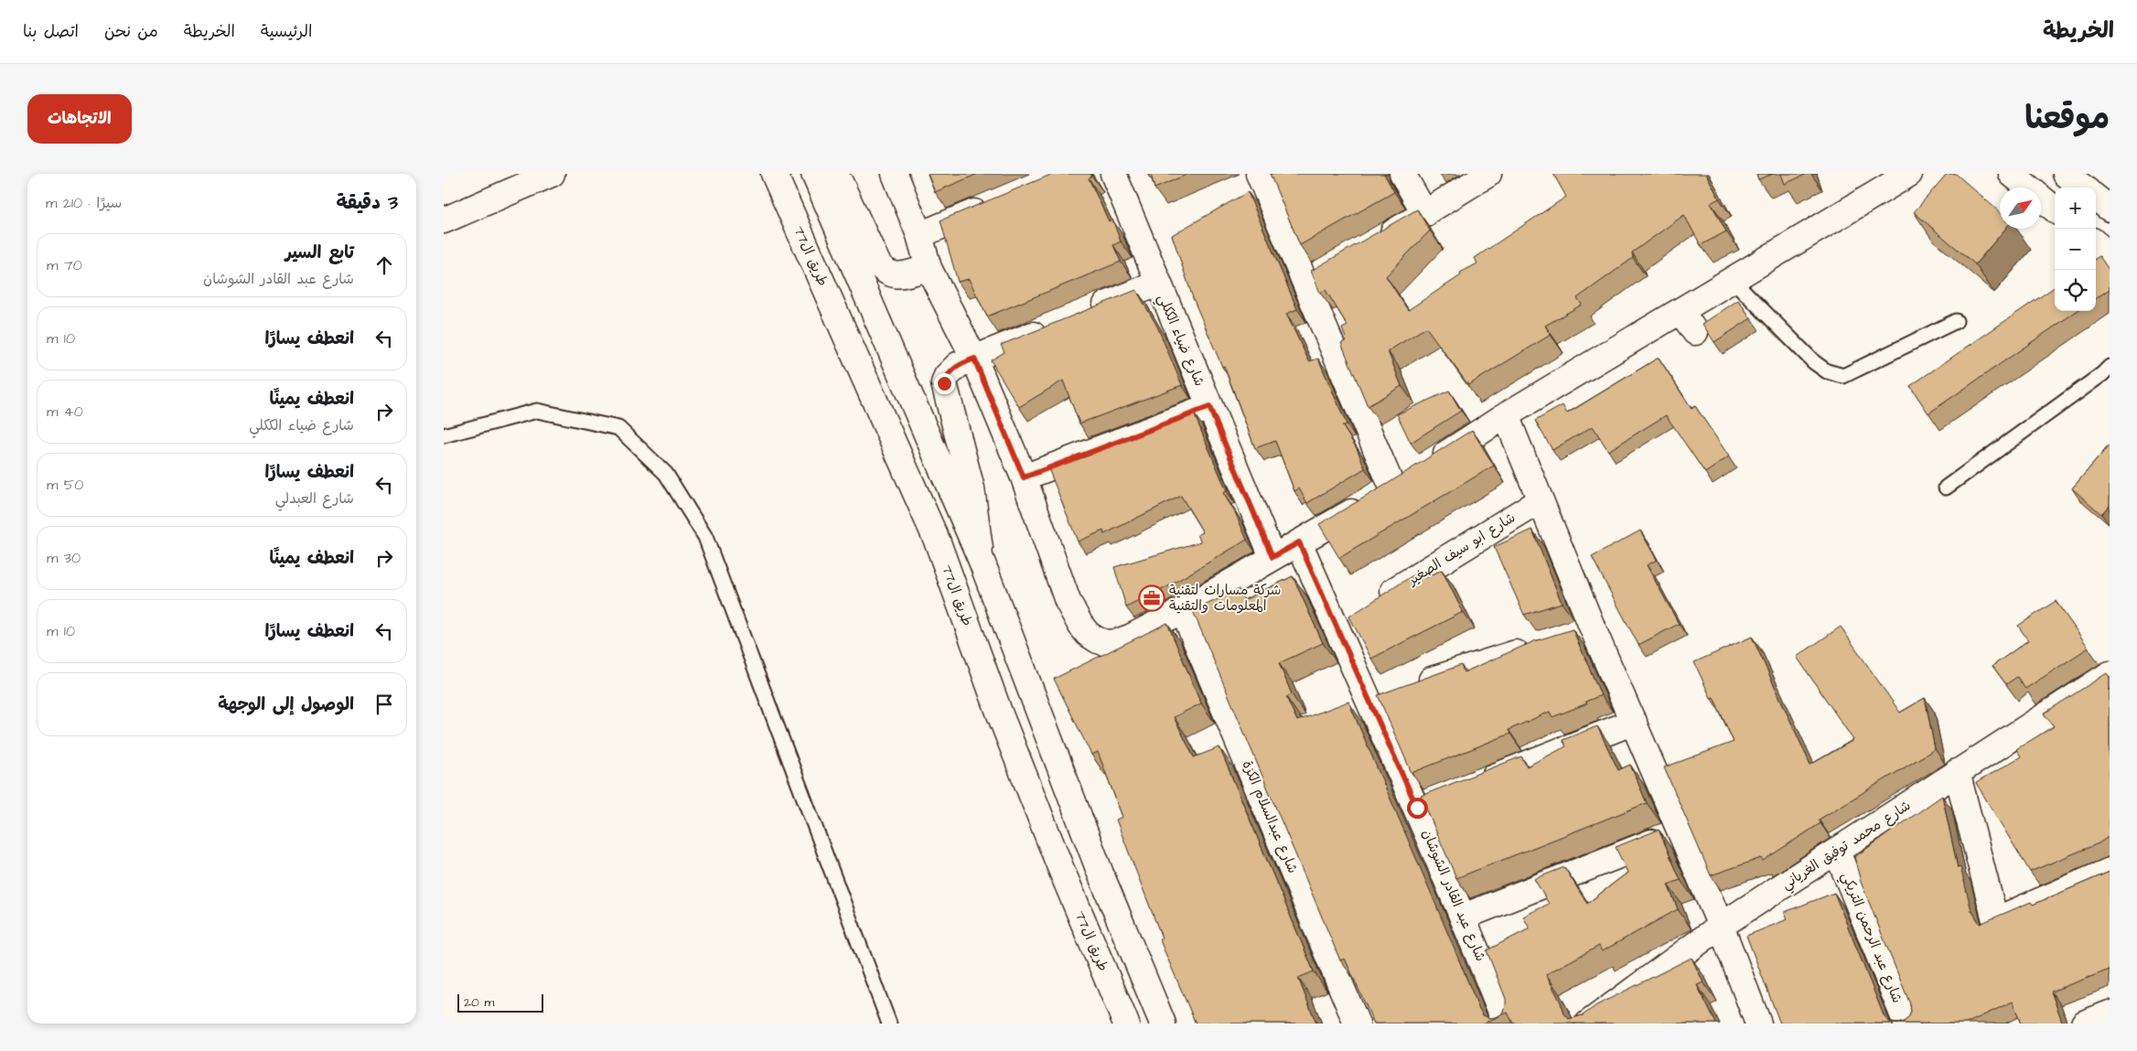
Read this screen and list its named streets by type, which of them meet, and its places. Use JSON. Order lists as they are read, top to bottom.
{
  "streets": {
    "street": [
      "طريق ال77",
      "شارع ضياء الككلي",
      "شارع ابو سيف الصغير",
      "شارع عبدالسلام الكزة",
      "شارع محمد توفيق الغرياني",
      "شارع عبد القادر الشوشان",
      "شارع عبد الرحمن التريكي"
    ]
  },
  "crossings": [
    ["شارع ابو سيف الصغير", "شارع عبد القادر الشوشان"],
    ["شارع محمد توفيق الغرياني", "شارع عبد الرحمن التريكي"]
  ],
  "places": {
    "office": ["شركة مسارات لتقنية المعلومات والتقنية"]
  },
  "scale_bar": "20 m",
  "north": "top right",
  "page": {
    "header": "الخريطة",
    "nav": [
      "الرئيسية",
      "الخريطة",
      "من نحن",
      "اتصل بنا"
    ],
    "title": "موقعنا",
    "buttons": "الاتجاهات",
    "heading": ["3 دقيقة", "سيرًا · 210 m"],
    "map_buttons": ["+", "−"],
    "list": [
      ["تابع السير", "شارع عبد القادر الشوشان", "70 m"],
      ["انعطف يسارًا", "10 m"],
      ["انعطف يمينًا", "شارع ضياء الككلي", "40 m"],
      ["انعطف يسارًا", "شارع العبدلي", "50 m"],
      ["انعطف يمينًا", "30 m"],
      ["انعطف يسارًا", "10 m"],
      "الوصول إلى الوجهة"
    ],
    "scale": "20 m"
  }
}
